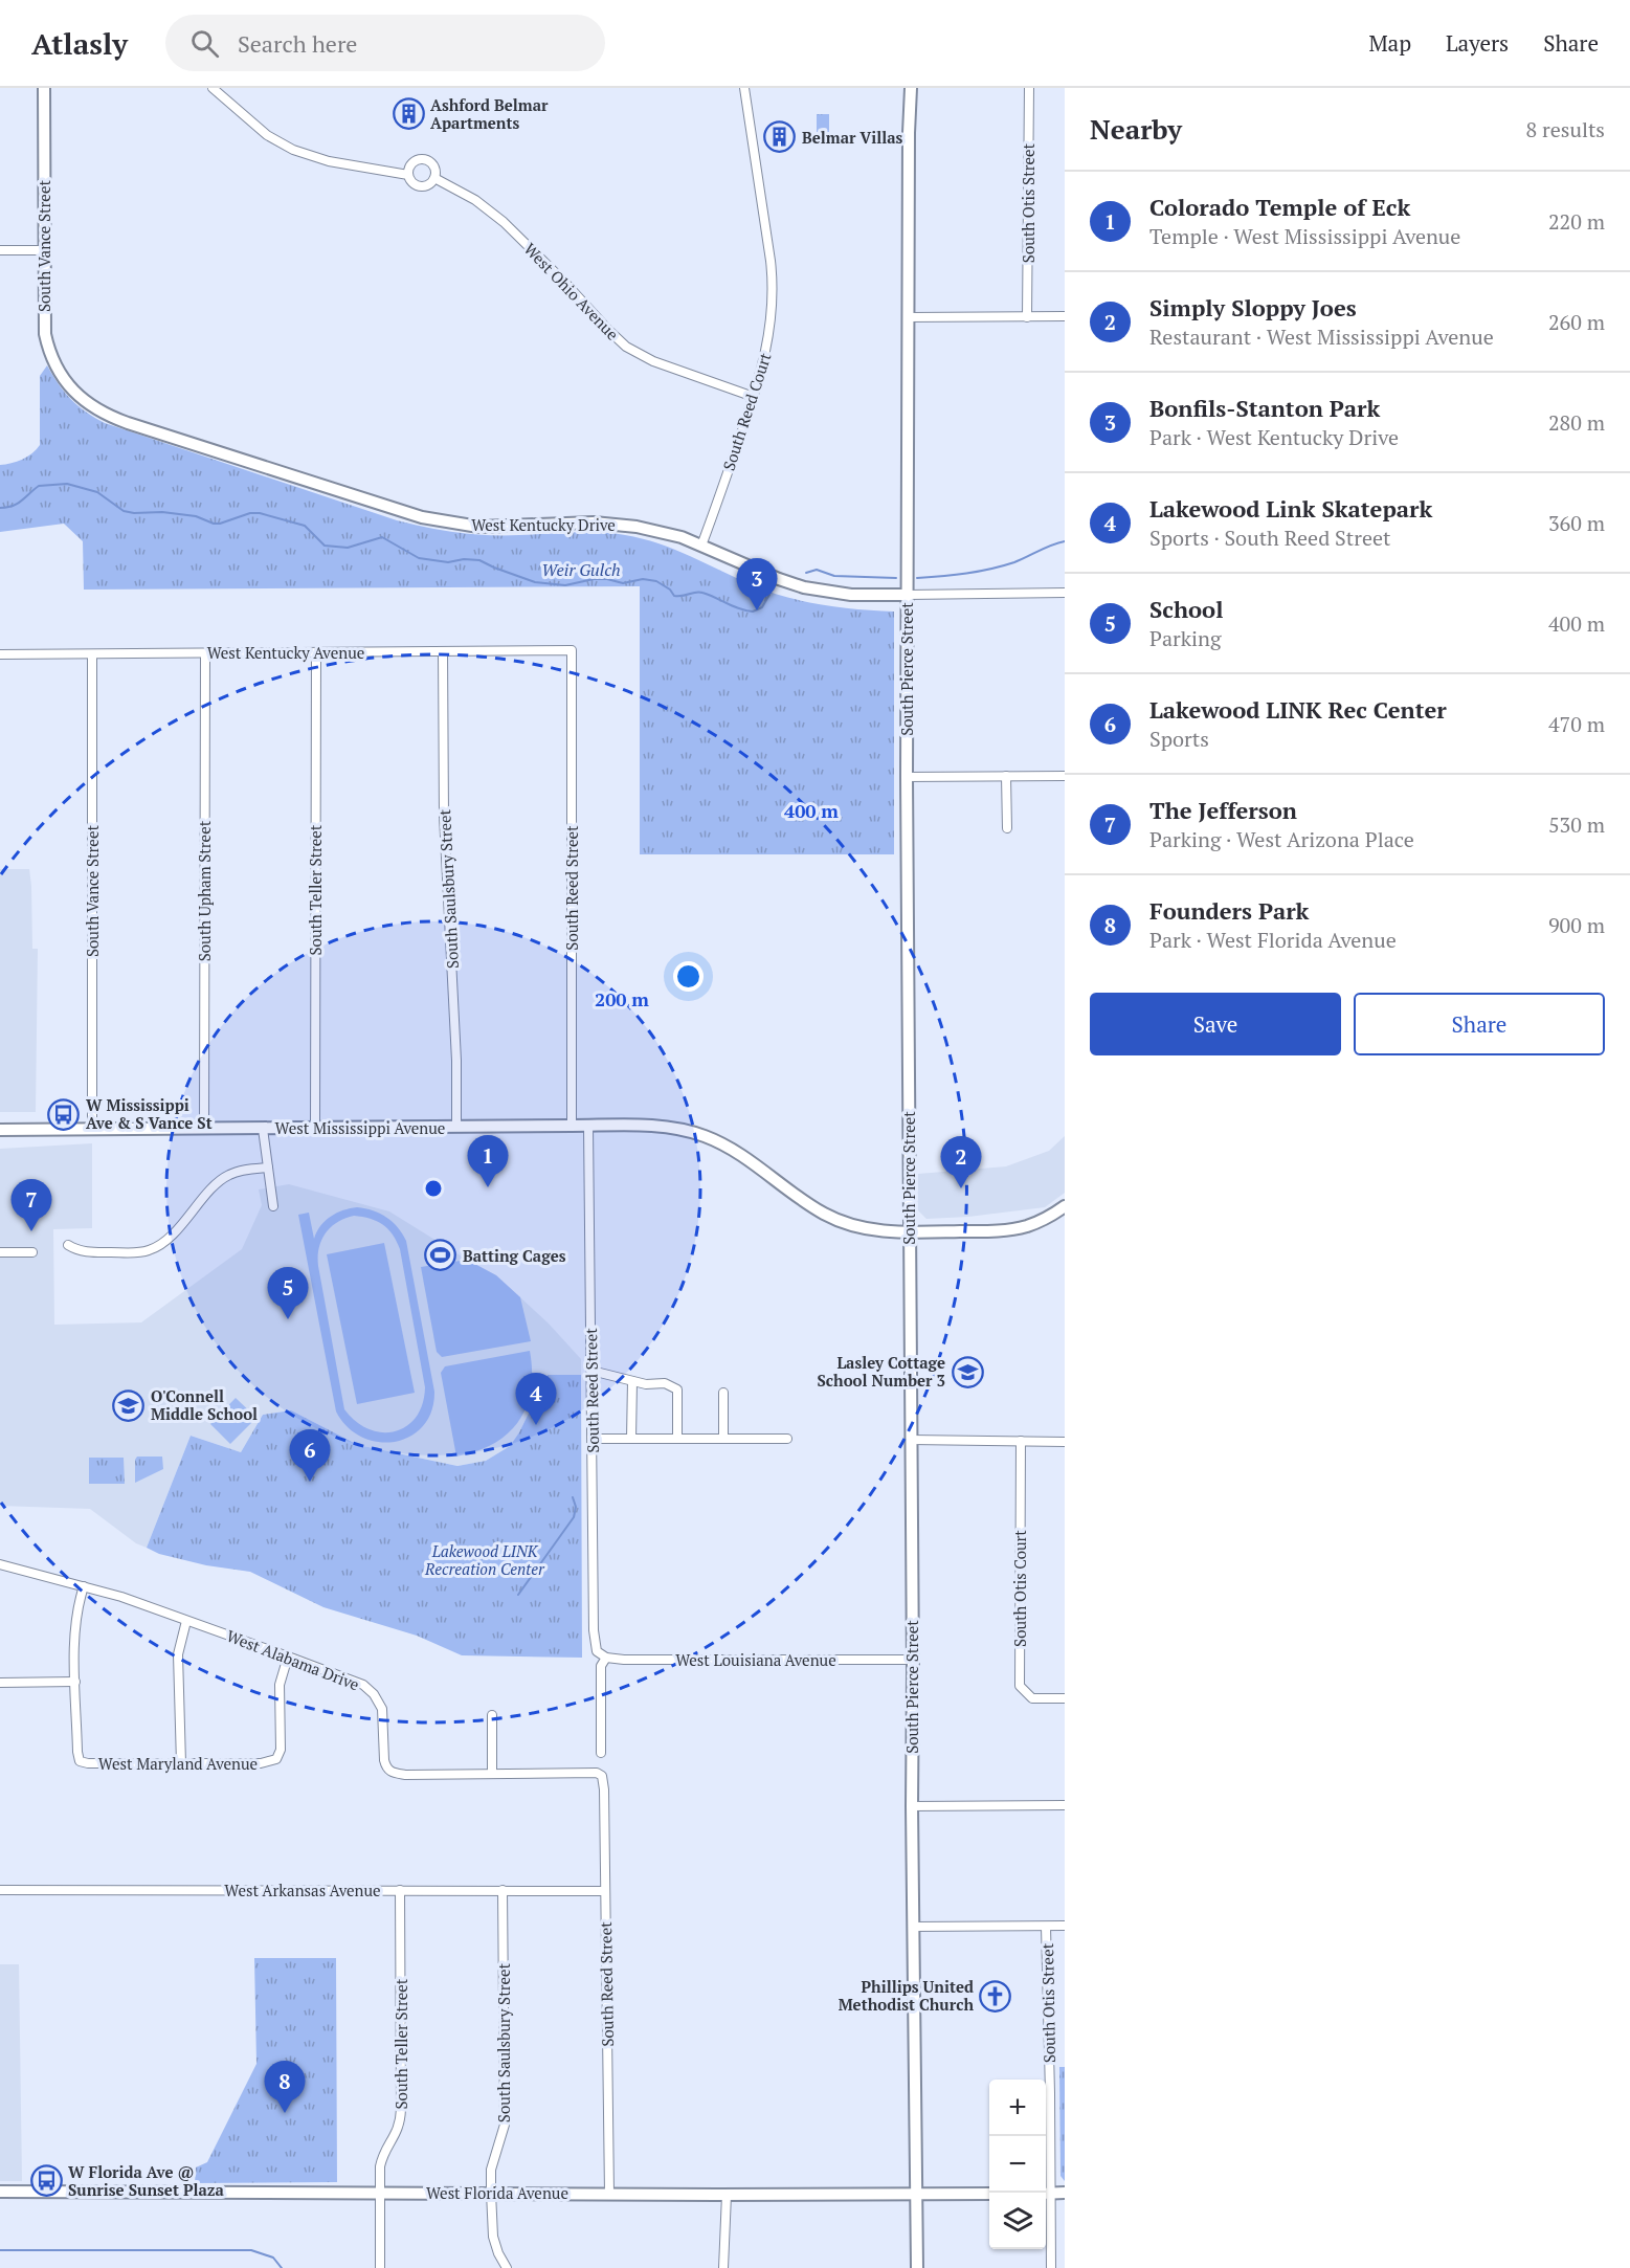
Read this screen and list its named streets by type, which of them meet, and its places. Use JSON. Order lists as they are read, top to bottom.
{
  "streets": {
    "street": [
      "South Otis Street",
      "South Vance Street",
      "West Ohio Avenue",
      "South Reed Court",
      "West Kentucky Drive",
      "West Kentucky Avenue",
      "South Pierce Street",
      "South Reed Street",
      "South Saulsbury Street",
      "South Teller Street",
      "South Upham Street",
      "West Mississippi Avenue",
      "South Otis Court",
      "West Alabama Drive",
      "West Louisiana Avenue",
      "West Maryland Avenue",
      "West Arkansas Avenue",
      "West Florida Avenue"
    ]
  },
  "crossings": [
    ["South Vance Street", "West Kentucky Drive"],
    ["South Vance Street", "West Kentucky Avenue"],
    ["South Vance Street", "West Mississippi Avenue"],
    ["West Ohio Avenue", "South Reed Court"],
    ["South Reed Court", "West Kentucky Drive"],
    ["West Kentucky Drive", "South Pierce Street"],
    ["West Kentucky Avenue", "South Reed Street"],
    ["West Kentucky Avenue", "South Saulsbury Street"],
    ["West Kentucky Avenue", "South Teller Street"],
    ["West Kentucky Avenue", "South Upham Street"],
    ["South Pierce Street", "West Mississippi Avenue"],
    ["South Pierce Street", "West Louisiana Avenue"],
    ["South Pierce Street", "West Florida Avenue"],
    ["South Reed Street", "West Mississippi Avenue"],
    ["South Reed Street", "West Alabama Drive"],
    ["South Reed Street", "West Louisiana Avenue"],
    ["South Reed Street", "West Arkansas Avenue"],
    ["South Reed Street", "West Florida Avenue"],
    ["South Saulsbury Street", "West Mississippi Avenue"],
    ["South Saulsbury Street", "West Arkansas Avenue"],
    ["South Saulsbury Street", "West Florida Avenue"],
    ["South Teller Street", "West Mississippi Avenue"],
    ["South Teller Street", "West Arkansas Avenue"],
    ["South Teller Street", "West Florida Avenue"],
    ["South Upham Street", "West Mississippi Avenue"],
    ["West Alabama Drive", "West Maryland Avenue"]
  ],
  "water": ["Weir Gulch"],
  "parks": ["Lakewood LINK Recreation Center"],
  "places": {
    "building": ["Ashford Belmar Apartments", "Belmar Villas"],
    "bus stop": ["W Mississippi Ave & S Vance St", "W Florida Ave @ Sunrise Sunset Plaza"],
    "sports": ["Batting Cages"],
    "school or university": ["Lasley Cottage School Number 3", "O'Connell Middle School"],
    "church": ["Phillips United Methodist Church"]
  },
  "page": {
    "header": "Atlasly",
    "search": "Search here",
    "nav": ["Map", "Layers", "Share"],
    "heading": ["Nearby", "8 results"],
    "list": [
      {
        "mark": "1",
        "name": "Colorado Temple of Eck",
        "note": "Temple · West Mississippi Avenue",
        "value": "220 m"
      },
      {
        "mark": "2",
        "name": "Simply Sloppy Joes",
        "note": "Restaurant · West Mississippi Avenue",
        "value": "260 m"
      },
      {
        "mark": "3",
        "name": "Bonfils-Stanton Park",
        "note": "Park · West Kentucky Drive",
        "value": "280 m"
      },
      {
        "mark": "4",
        "name": "Lakewood Link Skatepark",
        "note": "Sports · South Reed Street",
        "value": "360 m"
      },
      {
        "mark": "5",
        "name": "School",
        "note": "Parking",
        "value": "400 m"
      },
      {
        "mark": "6",
        "name": "Lakewood LINK Rec Center",
        "note": "Sports",
        "value": "470 m"
      },
      {
        "mark": "7",
        "name": "The Jefferson",
        "note": "Parking · West Arizona Place",
        "value": "530 m"
      },
      {
        "mark": "8",
        "name": "Founders Park",
        "note": "Park · West Florida Avenue",
        "value": "900 m"
      }
    ],
    "pins": [
      "3",
      "1",
      "2",
      "7",
      "5",
      "4",
      "6",
      "8"
    ],
    "buttons": ["Save", "Share"],
    "map_buttons": ["+", "−"]
  },
  "rings": ["400 m", "200 m"]
}
